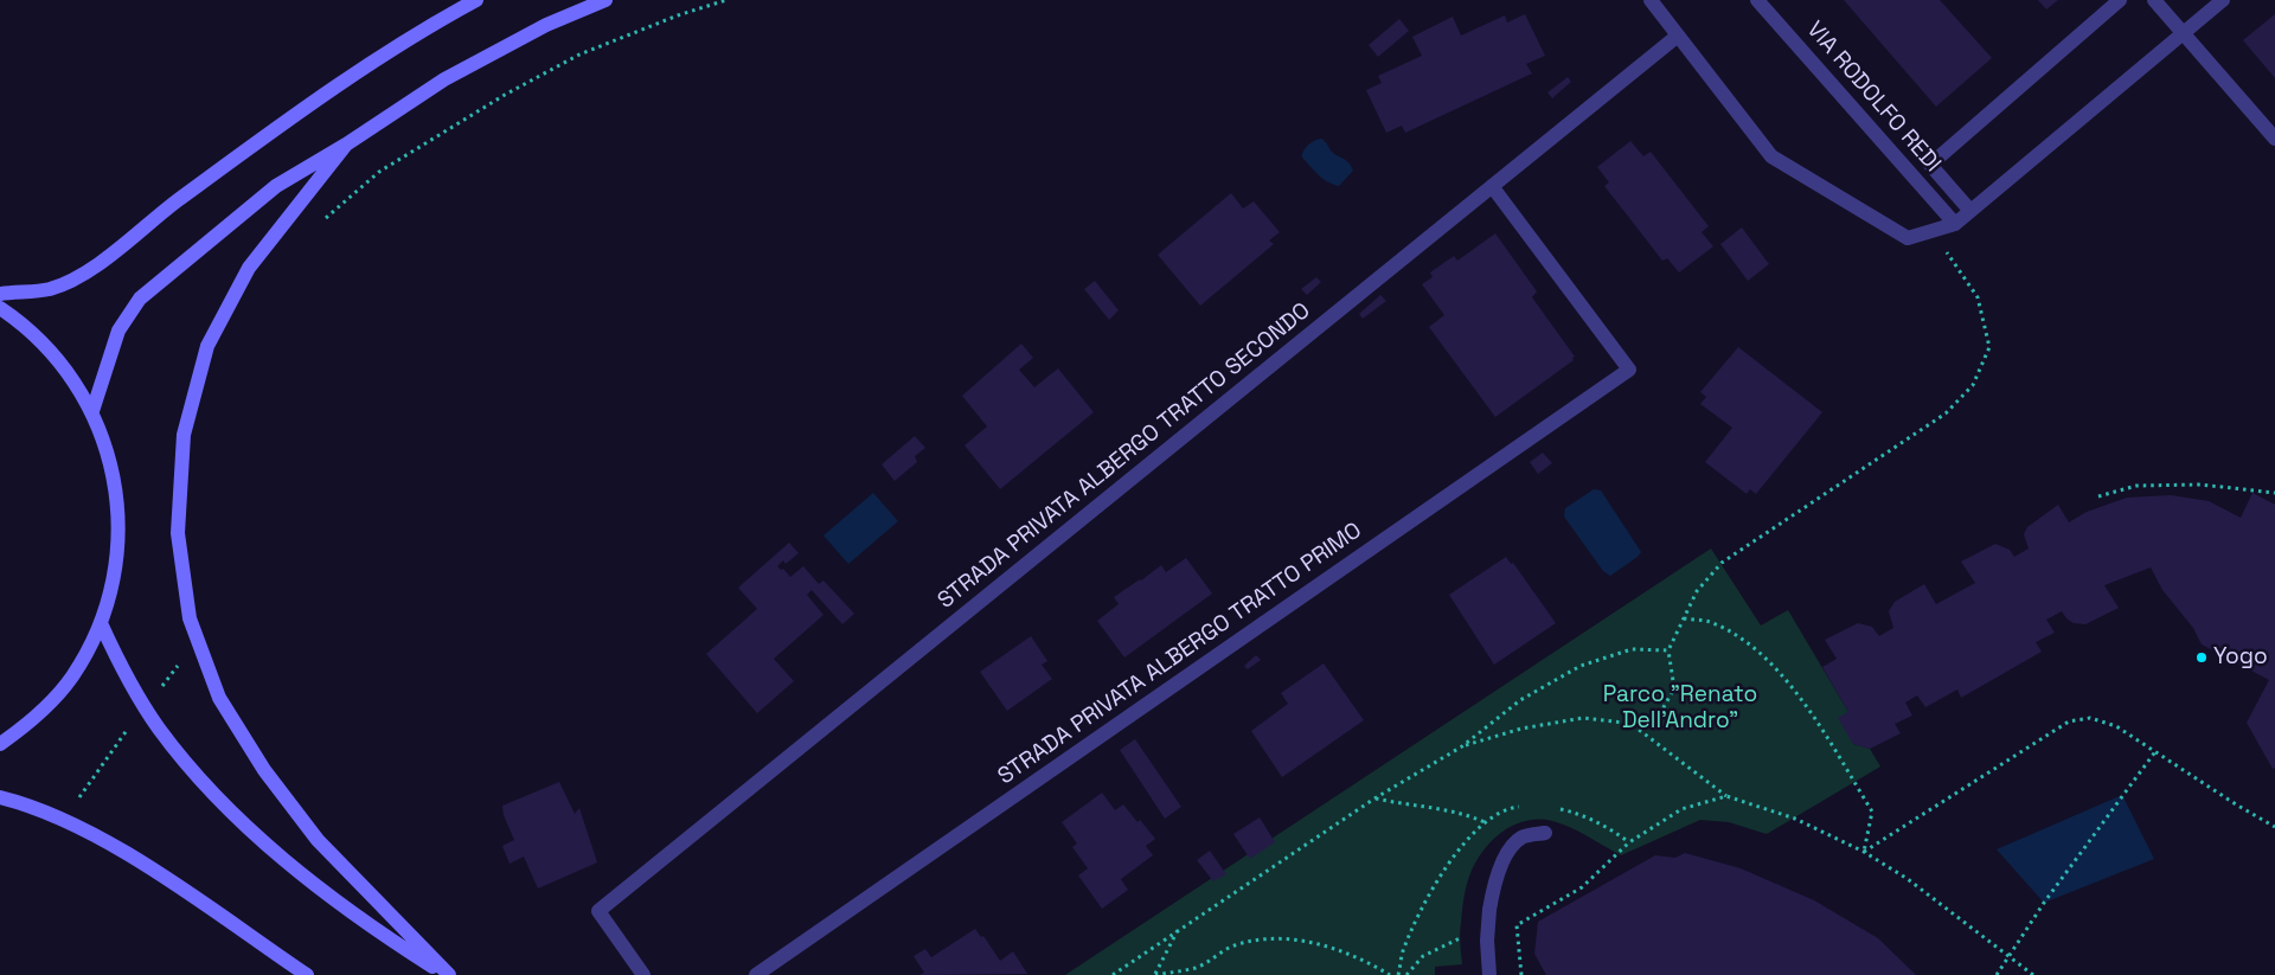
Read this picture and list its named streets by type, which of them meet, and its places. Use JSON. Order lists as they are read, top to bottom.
{
  "streets": {
    "street": ["VIA RODOLFO REDI", "STRADA PRIVATA ALBERGO TRATTO SECONDO", "STRADA PRIVATA ALBERGO TRATTO PRIMO"]
  },
  "crossings": [
    ["STRADA PRIVATA ALBERGO TRATTO SECONDO", "STRADA PRIVATA ALBERGO TRATTO PRIMO"]
  ],
  "parks": ["Parco \"Renato Dell'Andro\""],
  "places": ["Yogo"]
}
